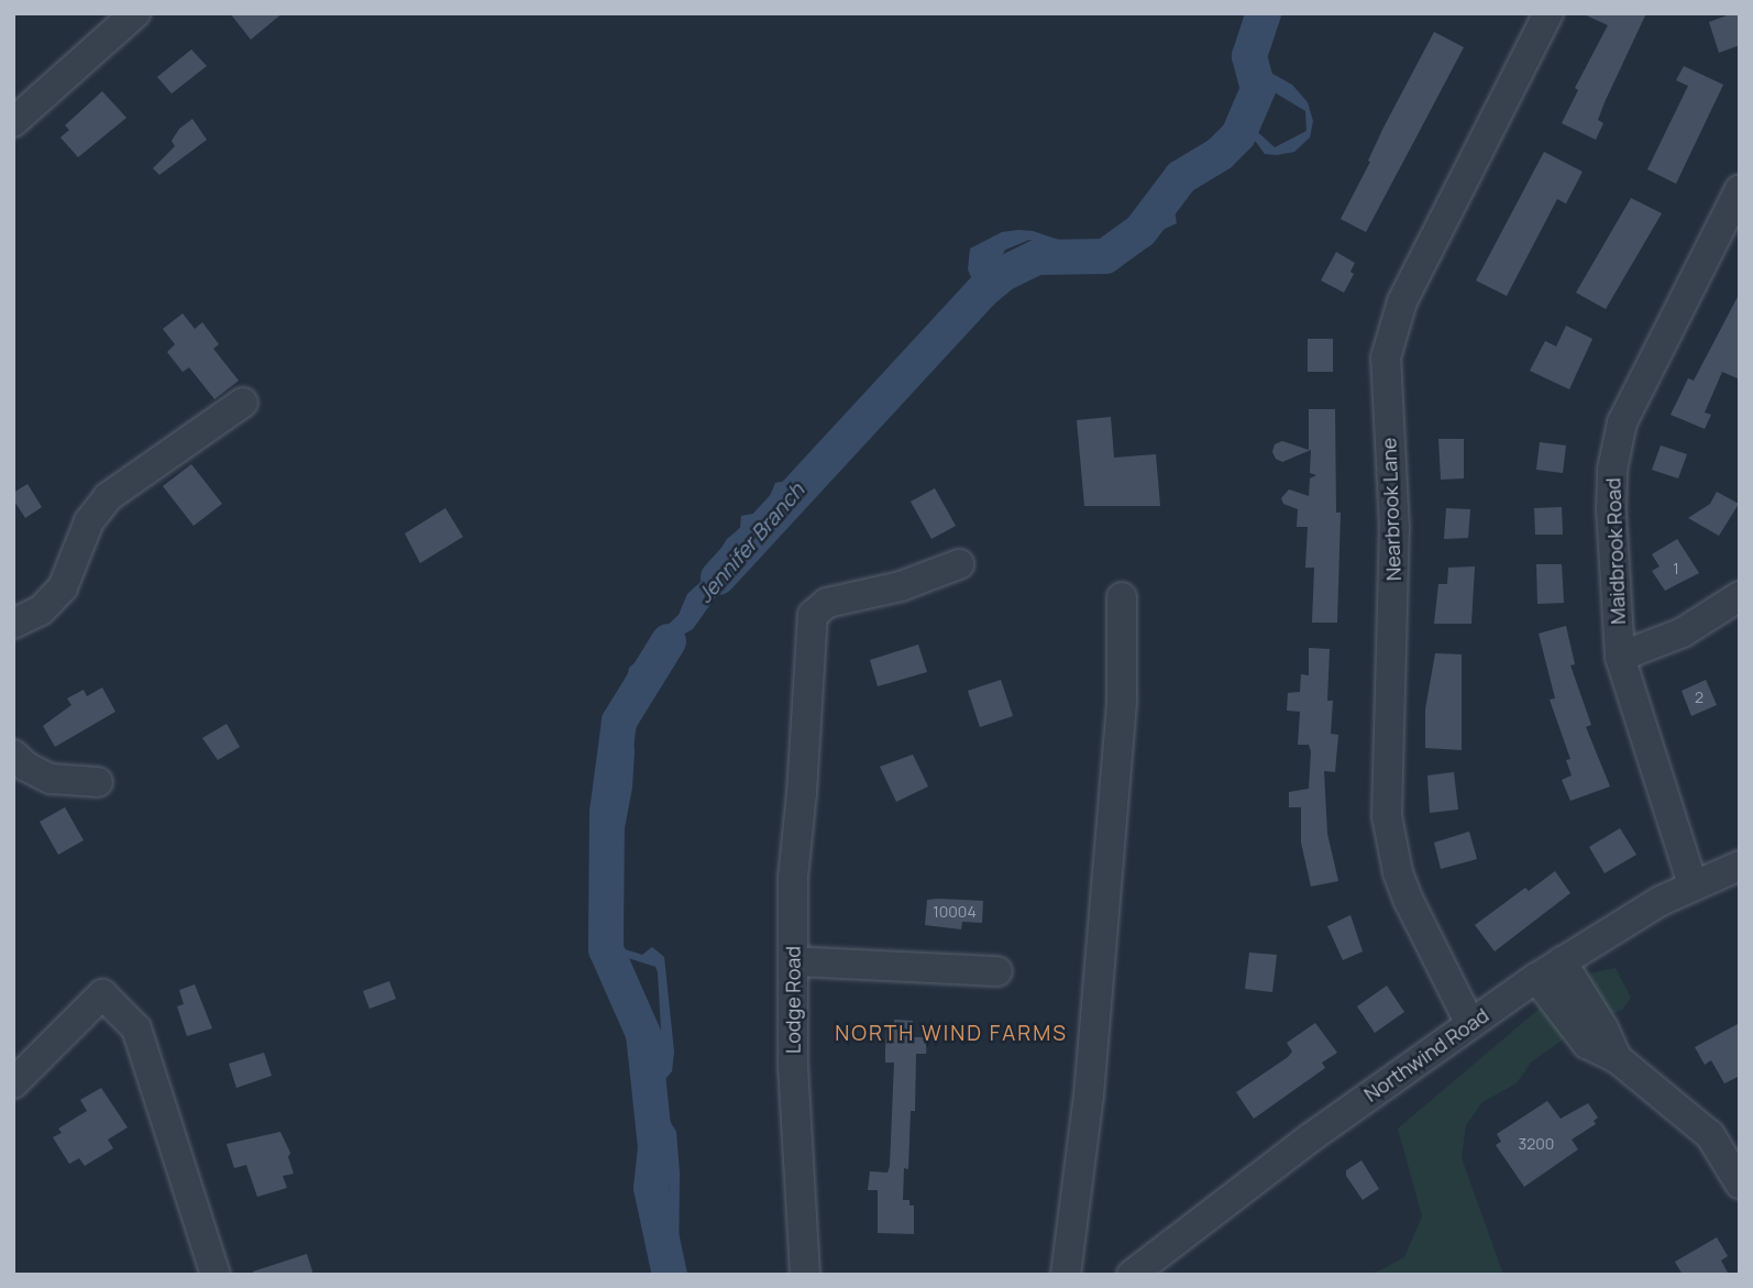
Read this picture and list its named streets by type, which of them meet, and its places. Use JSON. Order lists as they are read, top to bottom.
{
  "streets": {
    "street": [
      "Nearbrook Lane",
      "Maidbrook Road",
      "Lodge Road",
      "Northwind Road"
    ]
  },
  "crossings": [
    ["Nearbrook Lane", "Northwind Road"],
    ["Maidbrook Road", "Northwind Road"]
  ],
  "districts": ["NORTH WIND FARMS"],
  "water": ["Jennifer Branch"],
  "house_numbers": [
    "1",
    "2",
    "10004",
    "3200"
  ]
}
